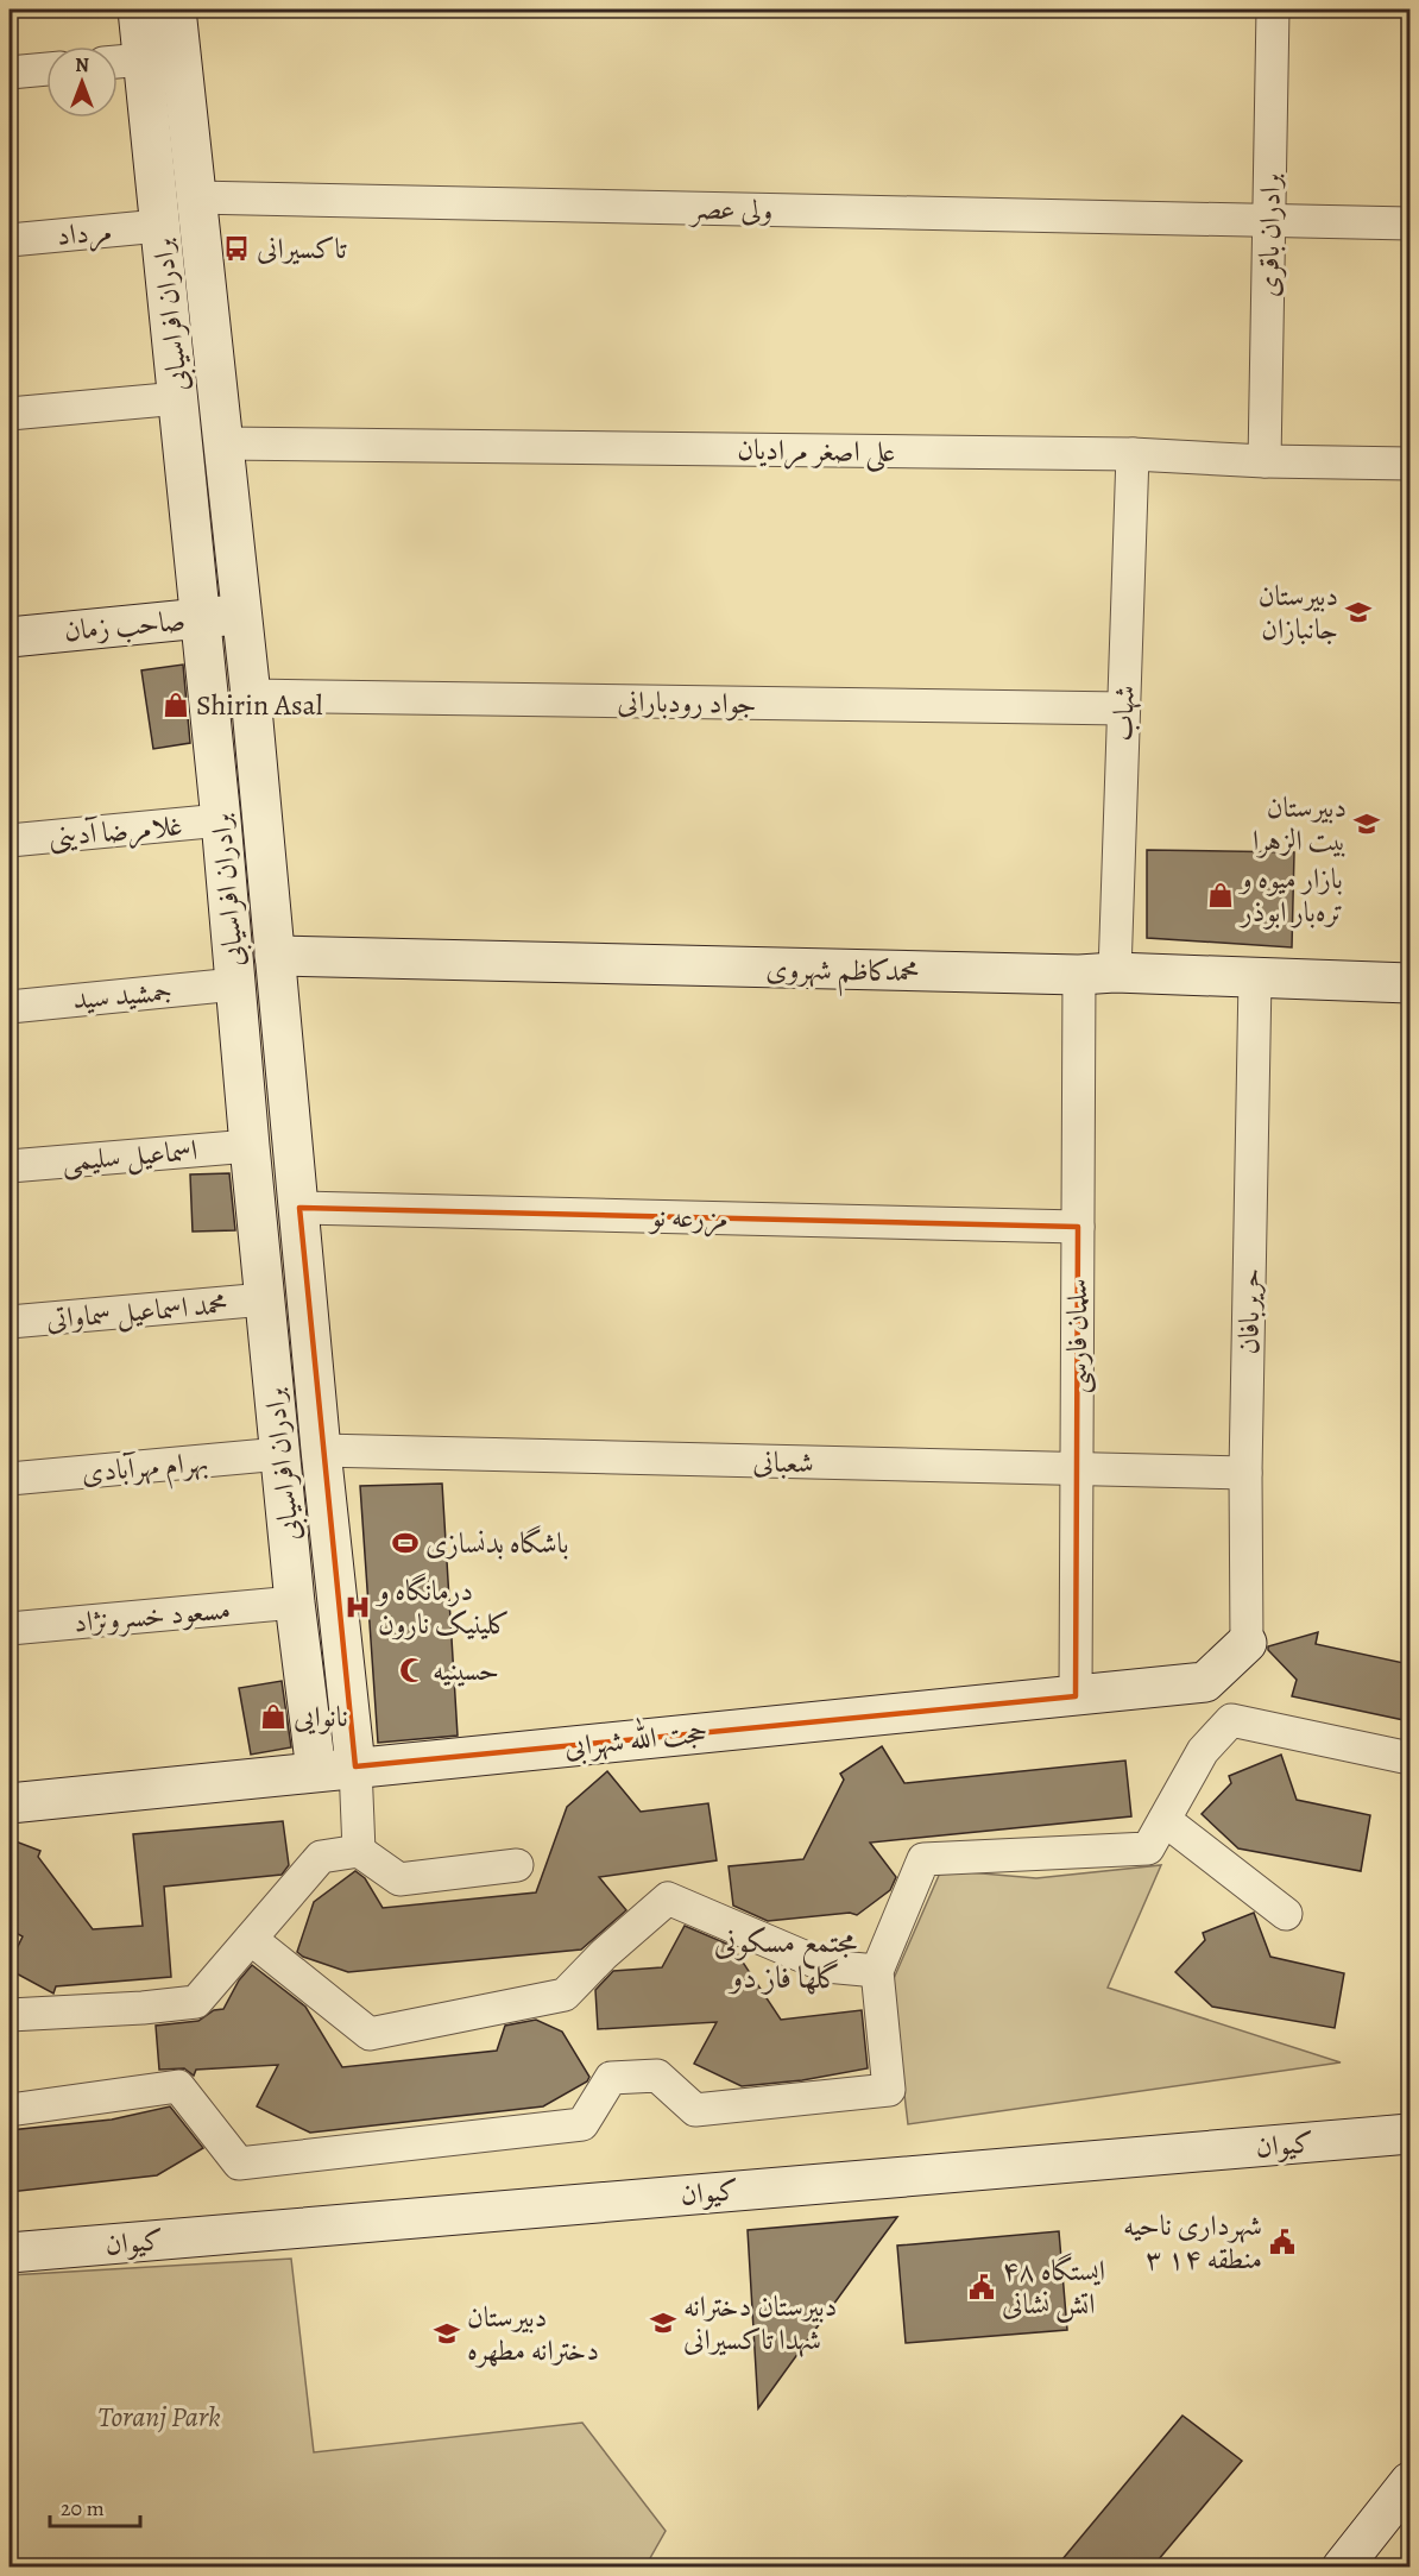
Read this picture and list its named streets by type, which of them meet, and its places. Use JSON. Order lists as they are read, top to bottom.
{
  "streets": {
    "street": [
      "ولی عصر",
      "مرداد",
      "برادران باقری",
      "برادران افراسیابی",
      "علی اصغر مرادیان",
      "صاحب زمان",
      "جواد رودبارانی",
      "شهاب",
      "غلامرضا آدینی",
      "محمدکاظم شهروی",
      "جمشید سید",
      "اسماعیل سلیمی",
      "مزرعه نو",
      "محمد اسماعیل سماواتی",
      "حریربافان",
      "سلمان فارسی",
      "شعبانی",
      "بهرام مهرآبادی",
      "مسعود خسرونژاد",
      "حجت الله شهرابی",
      "کیوان"
    ]
  },
  "crossings": [
    ["ولی عصر", "برادران باقری"],
    ["ولی عصر", "برادران افراسیابی"],
    ["مرداد", "برادران افراسیابی"],
    ["برادران باقری", "علی اصغر مرادیان"],
    ["برادران افراسیابی", "علی اصغر مرادیان"],
    ["برادران افراسیابی", "صاحب زمان"],
    ["برادران افراسیابی", "جواد رودبارانی"],
    ["برادران افراسیابی", "غلامرضا آدینی"],
    ["برادران افراسیابی", "محمدکاظم شهروی"],
    ["برادران افراسیابی", "جمشید سید"],
    ["برادران افراسیابی", "اسماعیل سلیمی"],
    ["برادران افراسیابی", "مزرعه نو"],
    ["برادران افراسیابی", "محمد اسماعیل سماواتی"],
    ["برادران افراسیابی", "شعبانی"],
    ["برادران افراسیابی", "بهرام مهرآبادی"],
    ["برادران افراسیابی", "مسعود خسرونژاد"],
    ["برادران افراسیابی", "حجت الله شهرابی"],
    ["علی اصغر مرادیان", "شهاب"],
    ["جواد رودبارانی", "شهاب"],
    ["شهاب", "محمدکاظم شهروی"],
    ["شهاب", "سلمان فارسی"],
    ["محمدکاظم شهروی", "حریربافان"],
    ["محمدکاظم شهروی", "سلمان فارسی"],
    ["مزرعه نو", "سلمان فارسی"],
    ["حریربافان", "شعبانی"],
    ["حریربافان", "حجت الله شهرابی"],
    ["سلمان فارسی", "شعبانی"],
    ["سلمان فارسی", "حجت الله شهرابی"]
  ],
  "districts": ["مجتمع مسکونی گلها فاز دو"],
  "parks": ["Toranj Park"],
  "places": {
    "bus stop": ["تاکسیرانی"],
    "school or university": [
      "دبیرستان جانبازان",
      "دبیرستان بیت الزهرا",
      "دبیرستان دخترانه شهدا تاکسیرانی",
      "دبیرستان دخترانه مطهره"
    ],
    "shop": ["Shirin Asal", "بازار میوه و تره‌بار ابوذر", "نانوایی"],
    "sports": ["باشگاه بدنسازی"],
    "hospital": ["درمانگاه و کلینیک نارون"],
    "mosque": ["حسینیه"],
    "public building": ["شهرداری ناحیه ۳ منطقه ۱۴", "ایستگاه ۴۸ اتش نشانی"]
  },
  "scale_bar": "20 m",
  "north": "top"
}
